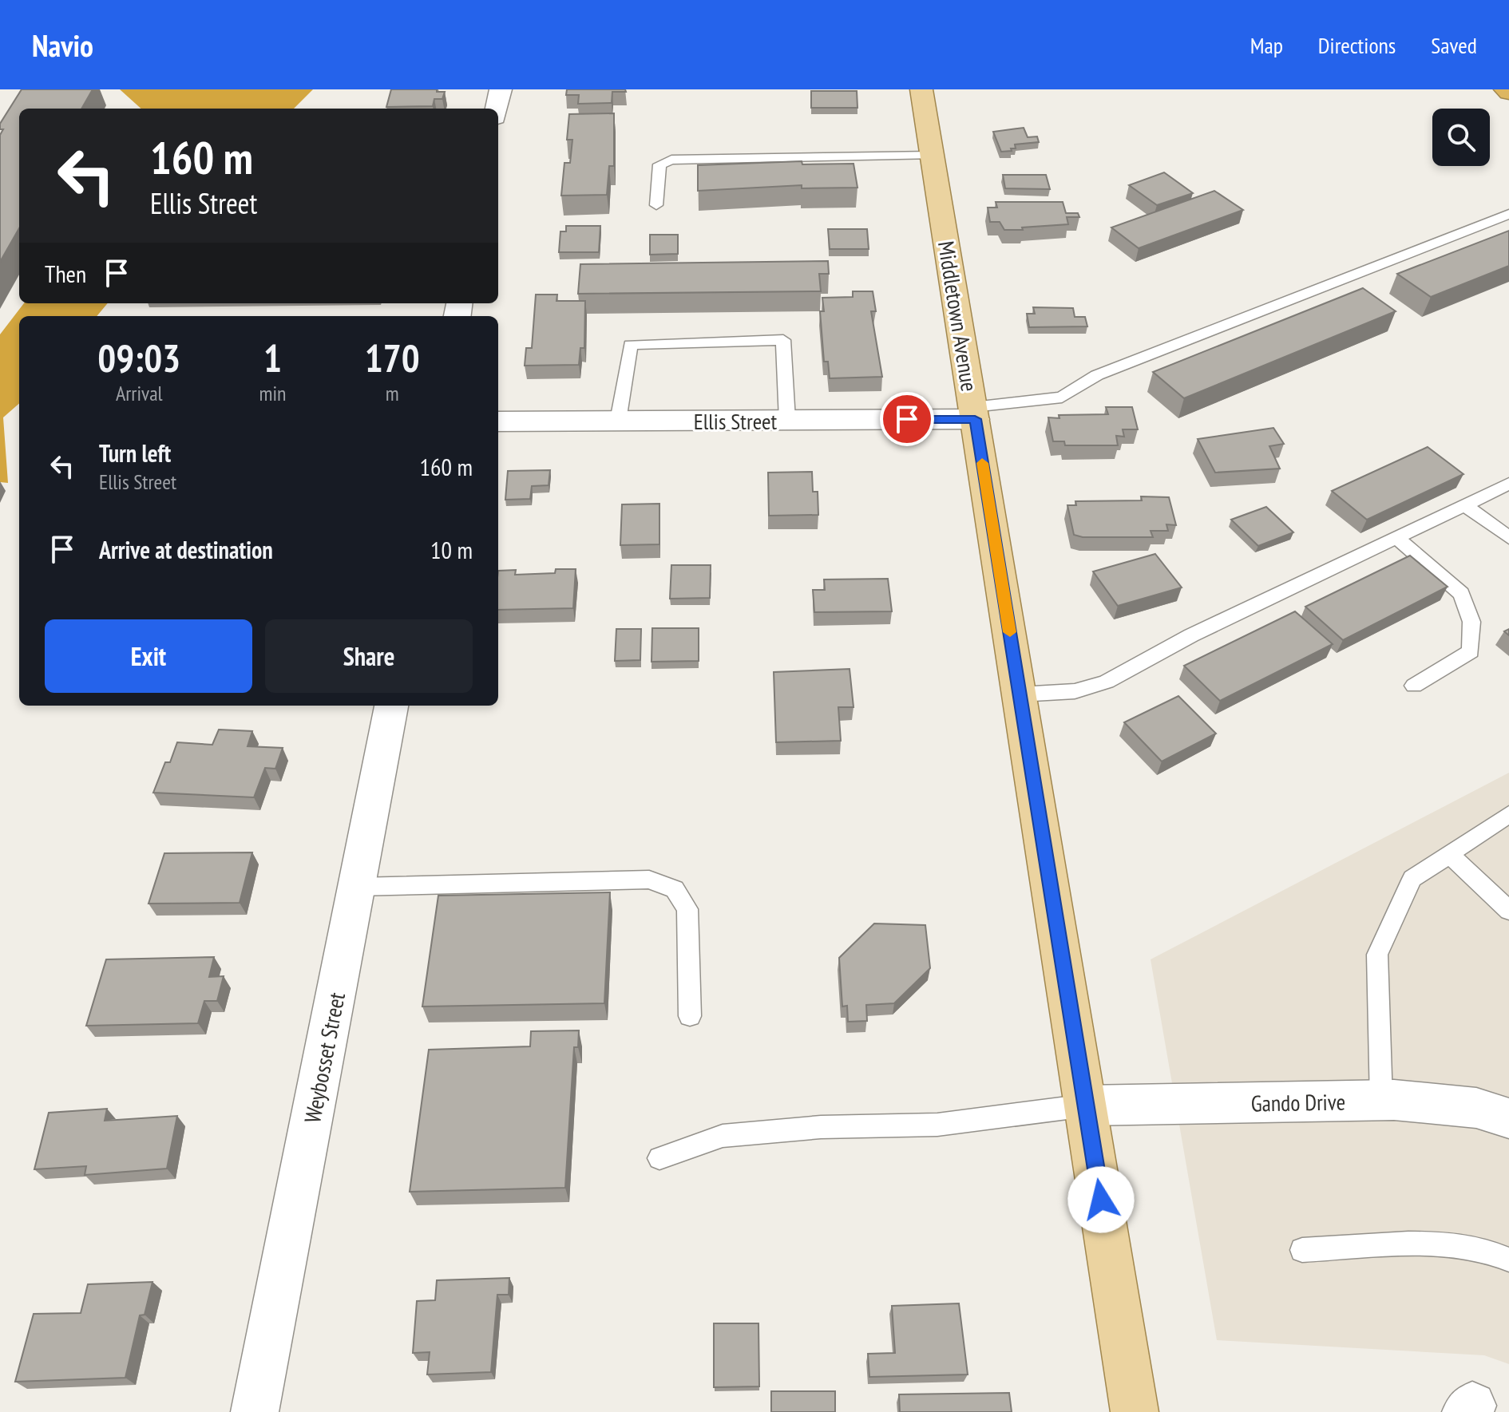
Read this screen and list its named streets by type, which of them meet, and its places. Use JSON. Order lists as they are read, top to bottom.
{
  "streets": {
    "main road": ["Middletown Avenue"],
    "street": ["Ellis Street", "Weybosset Street", "Gando Drive"]
  },
  "crossings": [
    ["Middletown Avenue", "Ellis Street"],
    ["Middletown Avenue", "Gando Drive"]
  ],
  "page": {
    "header": "Navio",
    "nav": ["Map", "Directions", "Saved"],
    "turn": ["160 m", "Ellis Street"],
    "then": "Then",
    "eta": [
      "09:03",
      "Arrival",
      "1",
      "min",
      "170",
      "m"
    ],
    "list": [
      {
        "name": "Turn left",
        "note": "Ellis Street",
        "value": "160 m"
      },
      {
        "name": "Arrive at destination",
        "value": "10 m"
      }
    ],
    "buttons": ["Exit", "Share"]
  }
}
